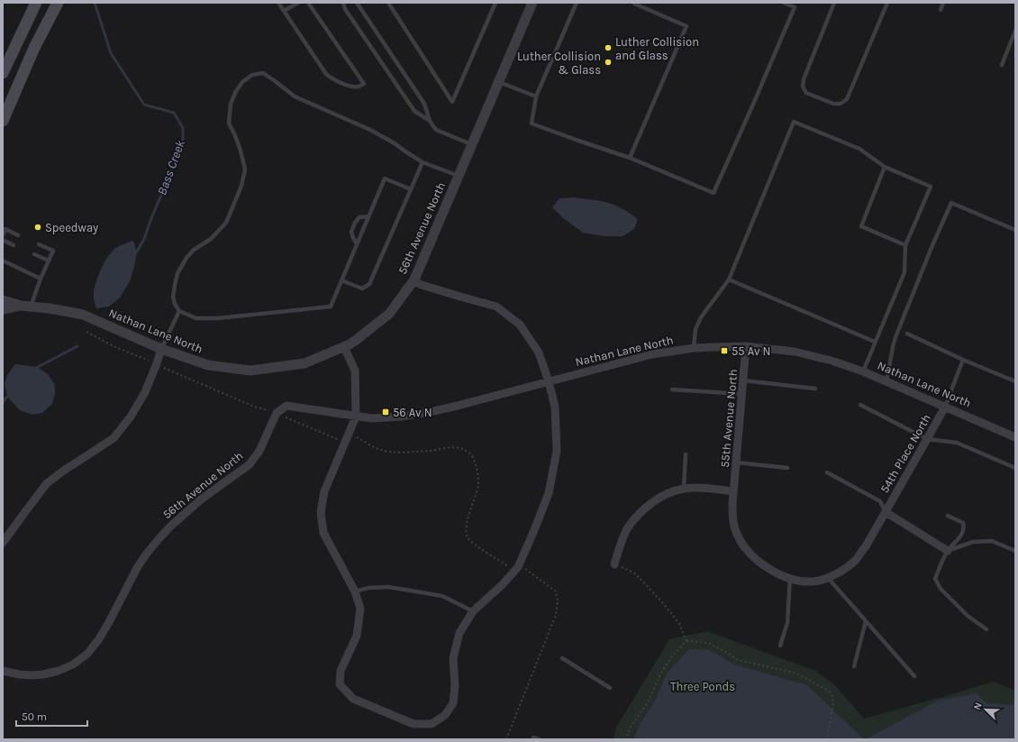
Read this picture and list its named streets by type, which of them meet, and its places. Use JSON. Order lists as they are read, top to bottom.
{
  "streets": {
    "street": [
      "56th Avenue North",
      "Nathan Lane North",
      "55th Avenue North",
      "54th Place North"
    ]
  },
  "crossings": [
    ["56th Avenue North", "Nathan Lane North"],
    ["Nathan Lane North", "55th Avenue North"],
    ["Nathan Lane North", "54th Place North"],
    ["55th Avenue North", "54th Place North"]
  ],
  "water": ["Bass Creek"],
  "parks": ["Three Ponds"],
  "places": {
    "other": ["Luther Collision and Glass", "Luther Collision & Glass", "Speedway"],
    "transit": ["55 Av N", "56 Av N"]
  },
  "scale_bar": "50 m",
  "north": "top left"
}
